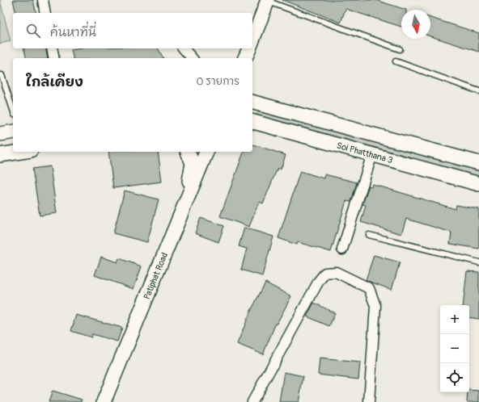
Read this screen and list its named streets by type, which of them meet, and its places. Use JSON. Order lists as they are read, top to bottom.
{
  "streets": {
    "main road": ["Soi Phatthana 3", "Patiphat Road"]
  },
  "north": "bottom",
  "page": {
    "search": "ค้นหาที่นี่",
    "heading": ["ใกล้เคียง", "0 รายการ"],
    "map_buttons": ["+", "−"]
  }
}
